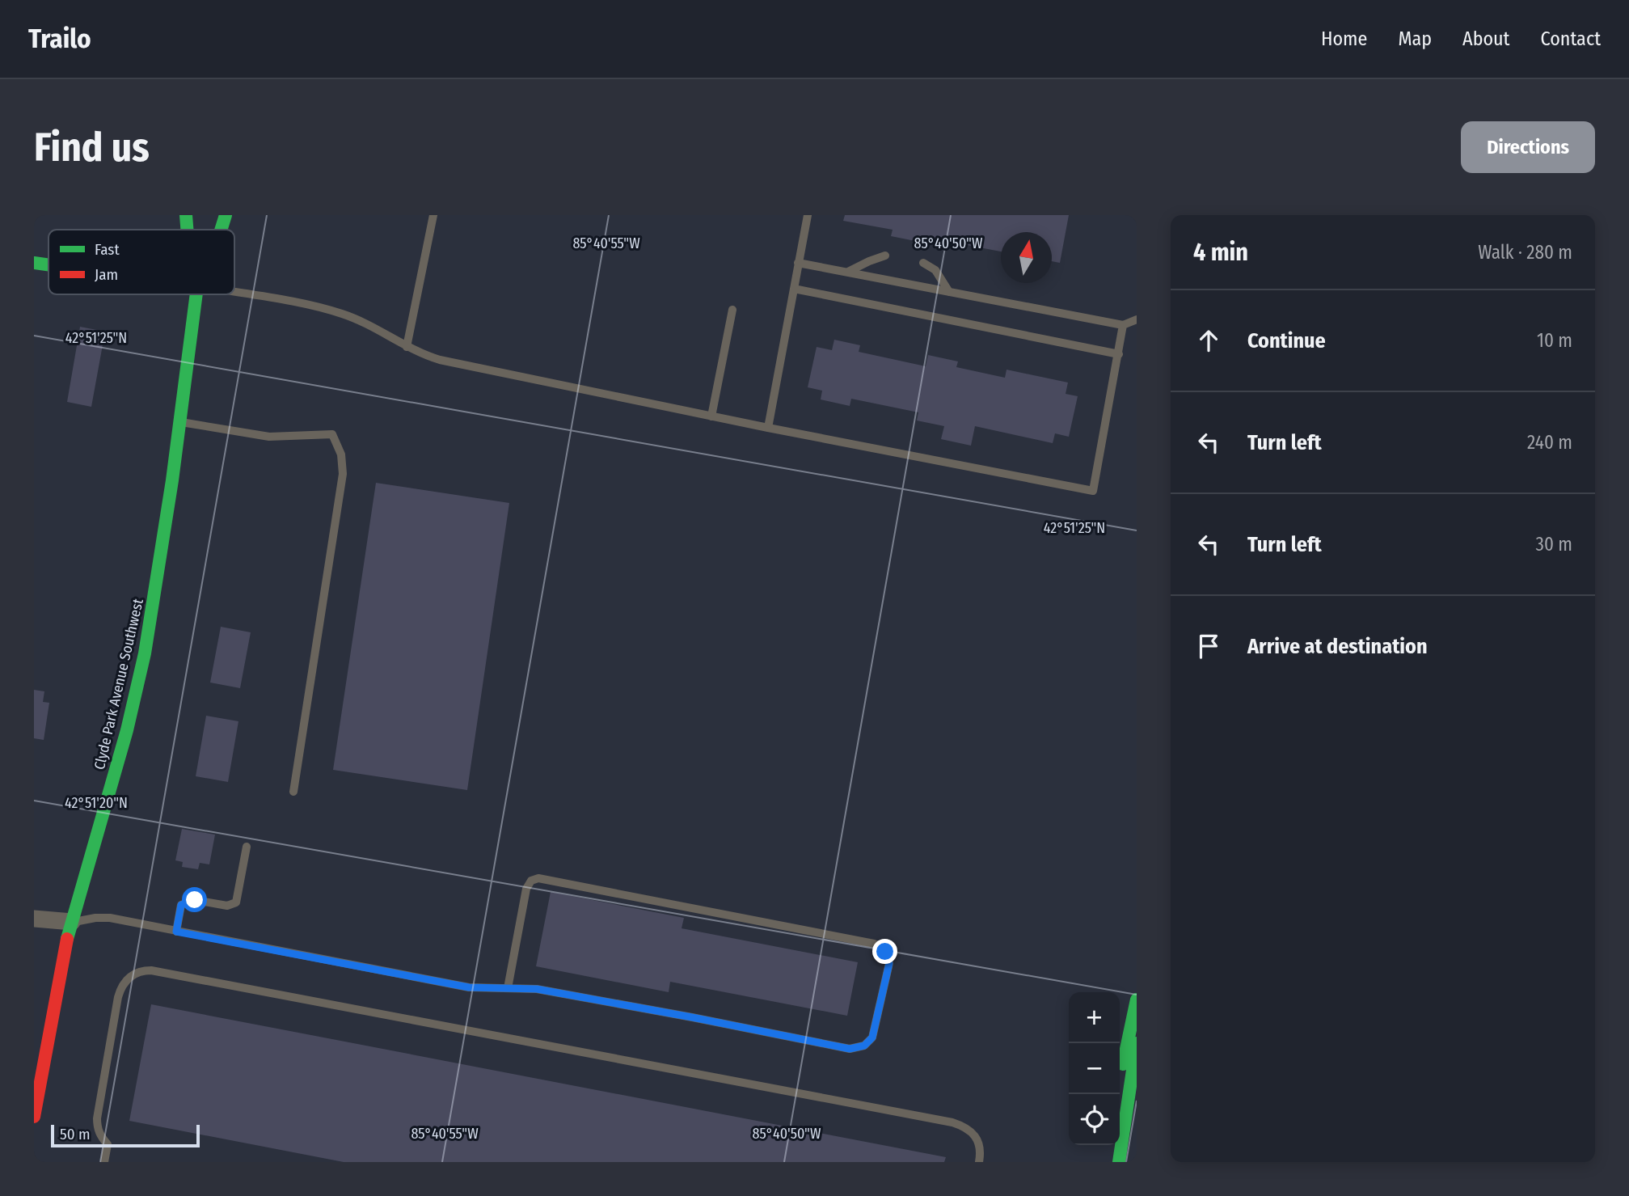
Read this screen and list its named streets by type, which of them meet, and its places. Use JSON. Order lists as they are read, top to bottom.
{
  "streets": {
    "main road": ["Clyde Park Avenue Southwest"]
  },
  "legend": ["Fast", "Jam"],
  "scale_bar": "50 m",
  "north": "top",
  "page": {
    "header": "Trailo",
    "nav": [
      "Home",
      "Map",
      "About",
      "Contact"
    ],
    "buttons": "Directions",
    "title": "Find us",
    "heading": ["4 min", "Walk · 280 m"],
    "list": [
      ["Continue", "10 m"],
      ["Turn left", "240 m"],
      ["Turn left", "30 m"],
      "Arrive at destination"
    ],
    "map_buttons": ["+", "−"],
    "scale": "50 m"
  },
  "coordinates": [
    "85°40'55\"W",
    "85°40'50\"W",
    "42°51'25\"N",
    "42°51'20\"N"
  ]
}
